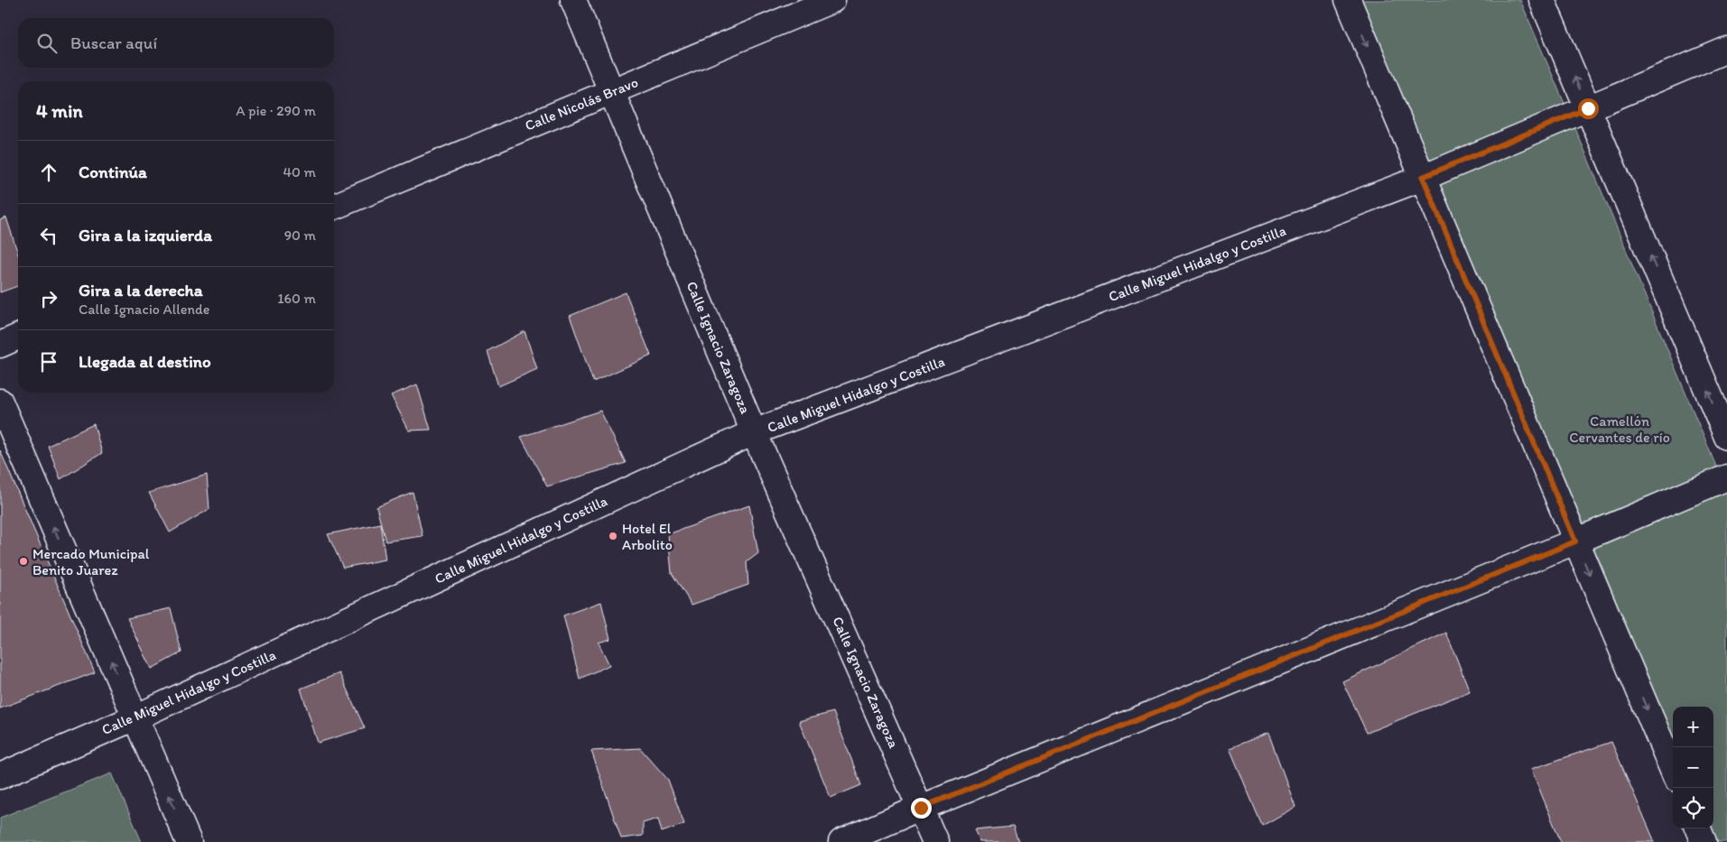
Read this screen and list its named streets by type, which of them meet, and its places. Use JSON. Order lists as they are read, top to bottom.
{
  "streets": {
    "street": ["Calle Nicolás Bravo", "Calle Miguel Hidalgo y Costilla", "Calle Ignacio Zaragoza"]
  },
  "crossings": [
    ["Calle Nicolás Bravo", "Calle Ignacio Zaragoza"],
    ["Calle Miguel Hidalgo y Costilla", "Calle Ignacio Zaragoza"]
  ],
  "parks": ["Camellón Cervantes de río"],
  "places": ["Hotel El Arbolito", "Mercado Municipal Benito Juarez"],
  "page": {
    "search": "Buscar aquí",
    "heading": ["4 min", "A pie · 290 m"],
    "list": [
      ["Continúa", "40 m"],
      ["Gira a la izquierda", "90 m"],
      ["Gira a la derecha", "Calle Ignacio Allende", "160 m"],
      "Llegada al destino"
    ],
    "map_buttons": ["+", "−"]
  }
}
